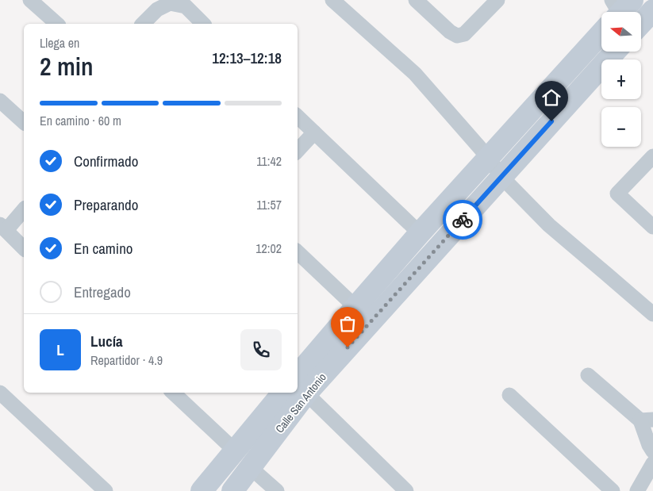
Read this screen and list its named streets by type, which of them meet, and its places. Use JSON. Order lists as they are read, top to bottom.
{
  "streets": {
    "street": ["Calle San Antonio"]
  },
  "north": "left",
  "page": {
    "map_buttons": ["+", "−"],
    "heading": ["2 min", "Llega en", "12:13–12:18"],
    "panel": ["Lucía", "Repartidor · 4.9"],
    "bar": "En camino · 60 m",
    "list": [
      ["Confirmado", "11:42"],
      ["Preparando", "11:57"],
      ["En camino", "12:02"],
      "Entregado"
    ],
    "round": "L"
  }
}
